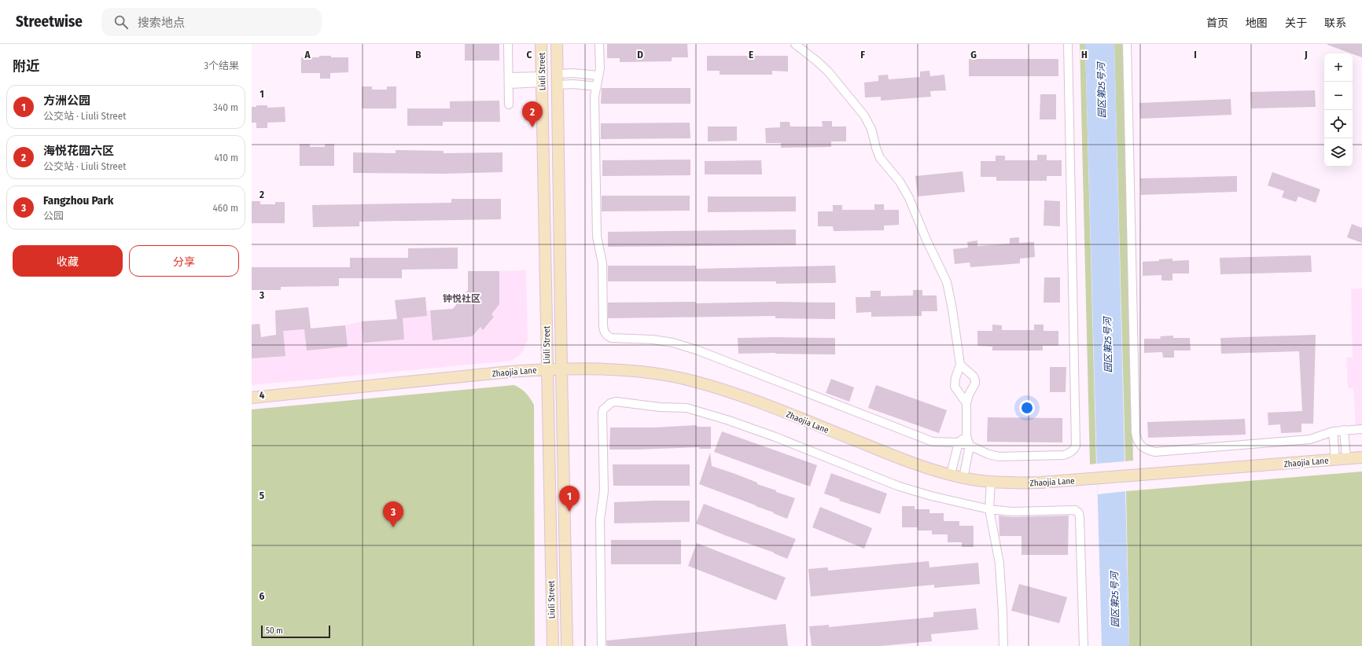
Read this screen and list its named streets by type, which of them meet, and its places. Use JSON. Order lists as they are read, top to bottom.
{
  "streets": {
    "main road": ["Liuli Street", "Zhaojia Lane"]
  },
  "crossings": [
    ["Liuli Street", "Zhaojia Lane"]
  ],
  "districts": ["钟悦社区"],
  "water": ["园区第25号河"],
  "scale_bar": "50 m",
  "page": {
    "header": "Streetwise",
    "search": "搜索地点",
    "nav": [
      "首页",
      "地图",
      "关于",
      "联系"
    ],
    "heading": ["附近", "3个结果"],
    "map_buttons": ["+", "−"],
    "list": [
      {
        "mark": "1",
        "name": "方洲公园",
        "note": "公交站 · Liuli Street",
        "value": "340 m"
      },
      {
        "mark": "2",
        "name": "海悦花园六区",
        "note": "公交站 · Liuli Street",
        "value": "410 m"
      },
      {
        "mark": "3",
        "name": "Fangzhou Park",
        "note": "公园",
        "value": "460 m"
      }
    ],
    "pins": ["2", "1", "3"],
    "buttons": ["收藏", "分享"],
    "scale": "50 m"
  },
  "grid": {
    "columns": [
      "A",
      "B",
      "C",
      "D",
      "E",
      "F",
      "G",
      "H",
      "I",
      "J"
    ],
    "rows": [
      "1",
      "2",
      "3",
      "4",
      "5",
      "6"
    ]
  }
}
